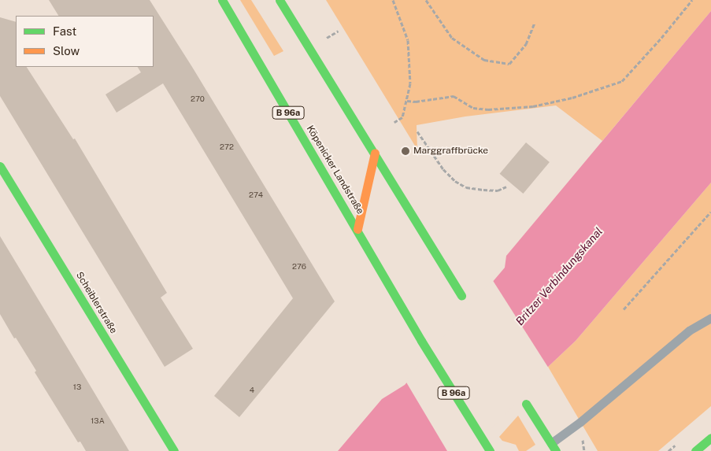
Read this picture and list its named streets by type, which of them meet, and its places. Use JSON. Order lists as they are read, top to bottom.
{
  "streets": {
    "main road": ["B 96a", "Köpenicker Landstraße", "Scheiblerstraße"]
  },
  "water": ["Britzer Verbindungskanal"],
  "places": ["Marggraffbrücke"],
  "house_numbers": [
    "270",
    "272",
    "274",
    "276",
    "13",
    "4",
    "13A"
  ],
  "legend": ["Fast", "Slow"]
}
